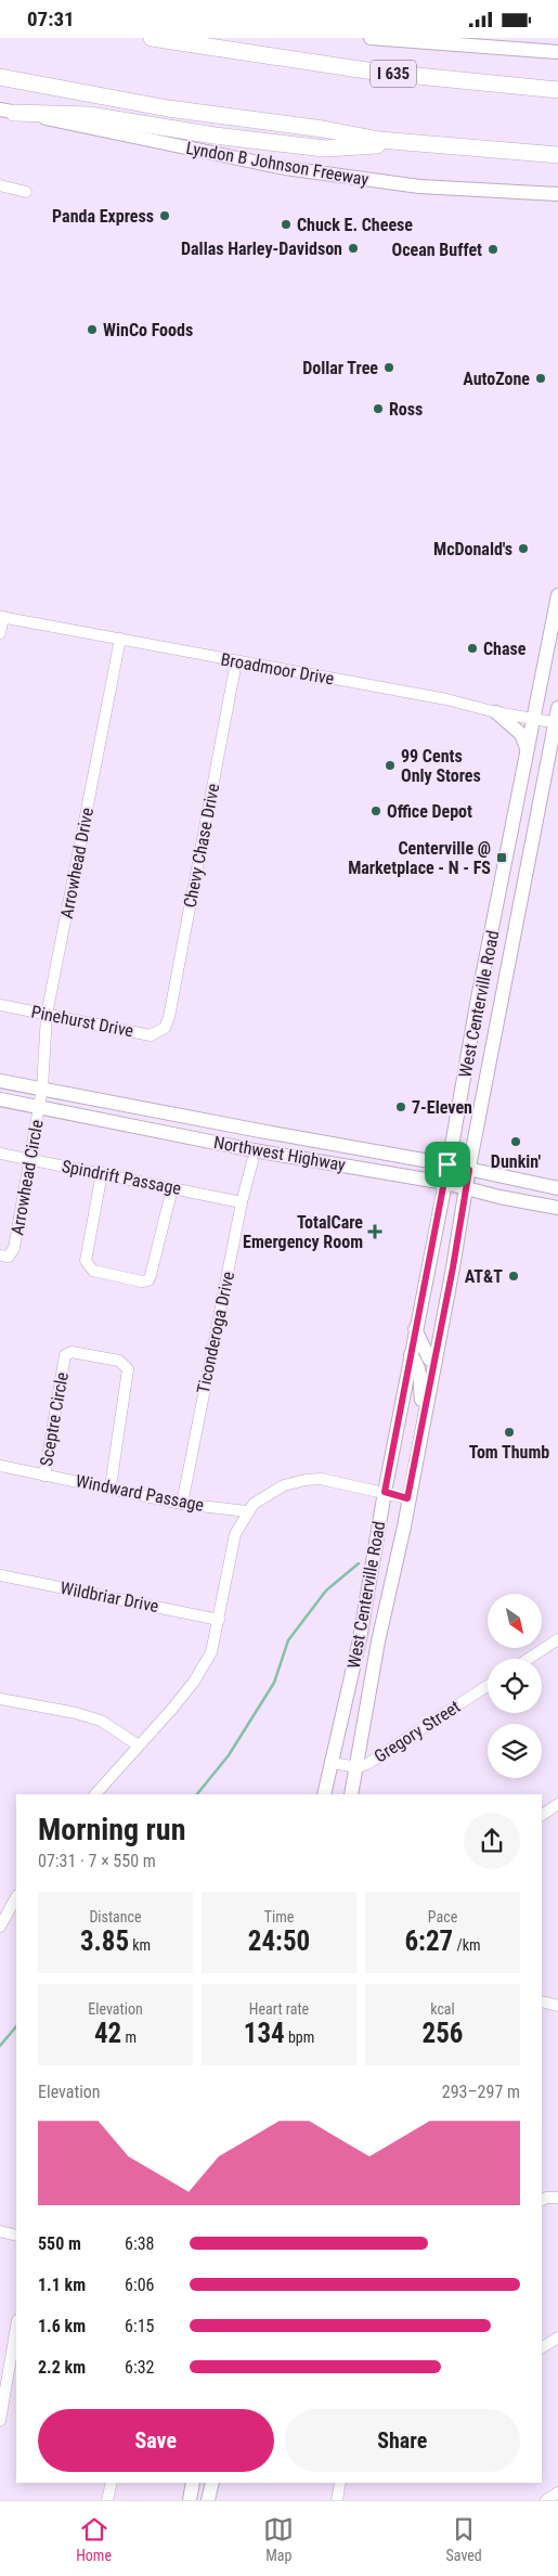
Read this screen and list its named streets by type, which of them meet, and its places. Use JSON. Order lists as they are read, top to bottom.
{
  "streets": {
    "highway": ["I 635", "Lyndon B Johnson Freeway"],
    "main road": ["West Centerville Road", "Northwest Highway"],
    "street": [
      "Broadmoor Drive",
      "Chevy Chase Drive",
      "Arrowhead Drive",
      "Pinehurst Drive",
      "Arrowhead Circle",
      "Spindrift Passage",
      "Ticonderoga Drive",
      "Sceptre Circle",
      "Windward Passage",
      "Wildbriar Drive",
      "Gregory Street"
    ]
  },
  "crossings": [
    ["Broadmoor Drive", "Chevy Chase Drive"],
    ["Broadmoor Drive", "Arrowhead Drive"],
    ["Broadmoor Drive", "West Centerville Road"],
    ["Chevy Chase Drive", "Pinehurst Drive"],
    ["Arrowhead Drive", "Pinehurst Drive"],
    ["Arrowhead Drive", "Northwest Highway"],
    ["Arrowhead Drive", "Arrowhead Circle"],
    ["West Centerville Road", "Northwest Highway"],
    ["West Centerville Road", "Gregory Street"],
    ["Northwest Highway", "Arrowhead Circle"],
    ["Arrowhead Circle", "Spindrift Passage"],
    ["Spindrift Passage", "Ticonderoga Drive"],
    ["Ticonderoga Drive", "Windward Passage"],
    ["Sceptre Circle", "Windward Passage"]
  ],
  "places": {
    "other": [
      "Panda Express",
      "Chuck E. Cheese",
      "Dallas Harley-Davidson",
      "Ocean Buffet",
      "WinCo Foods",
      "Dollar Tree",
      "AutoZone",
      "Ross",
      "McDonald's",
      "Chase",
      "99 Cents Only Stores",
      "Office Depot",
      "7-Eleven",
      "Dunkin'",
      "AT&T",
      "Tom Thumb"
    ],
    "transit": ["Centerville @ Marketplace - N - FS"],
    "health": ["TotalCare Emergency Room"]
  },
  "north": "bottom right",
  "page": {
    "status": "07:31",
    "heading": ["Morning run", "07:31 · 7 × 550 m"],
    "stats": [
      ["Distance", "3.85 km"],
      ["Time", "24:50"],
      ["Pace", "6:27 /km"],
      ["Elevation", "42 m"],
      ["Heart rate", "134 bpm"],
      ["kcal", "256"]
    ],
    "chart": ["Elevation", "293–297 m"],
    "list": [
      {
        "name": "550 m",
        "note": "6:38"
      },
      {
        "name": "1.1 km",
        "note": "6:06"
      },
      {
        "name": "1.6 km",
        "note": "6:15"
      },
      {
        "name": "2.2 km",
        "note": "6:32"
      }
    ],
    "buttons": ["Save", "Share"],
    "tabs": ["Home", "Map", "Saved"]
  }
}
